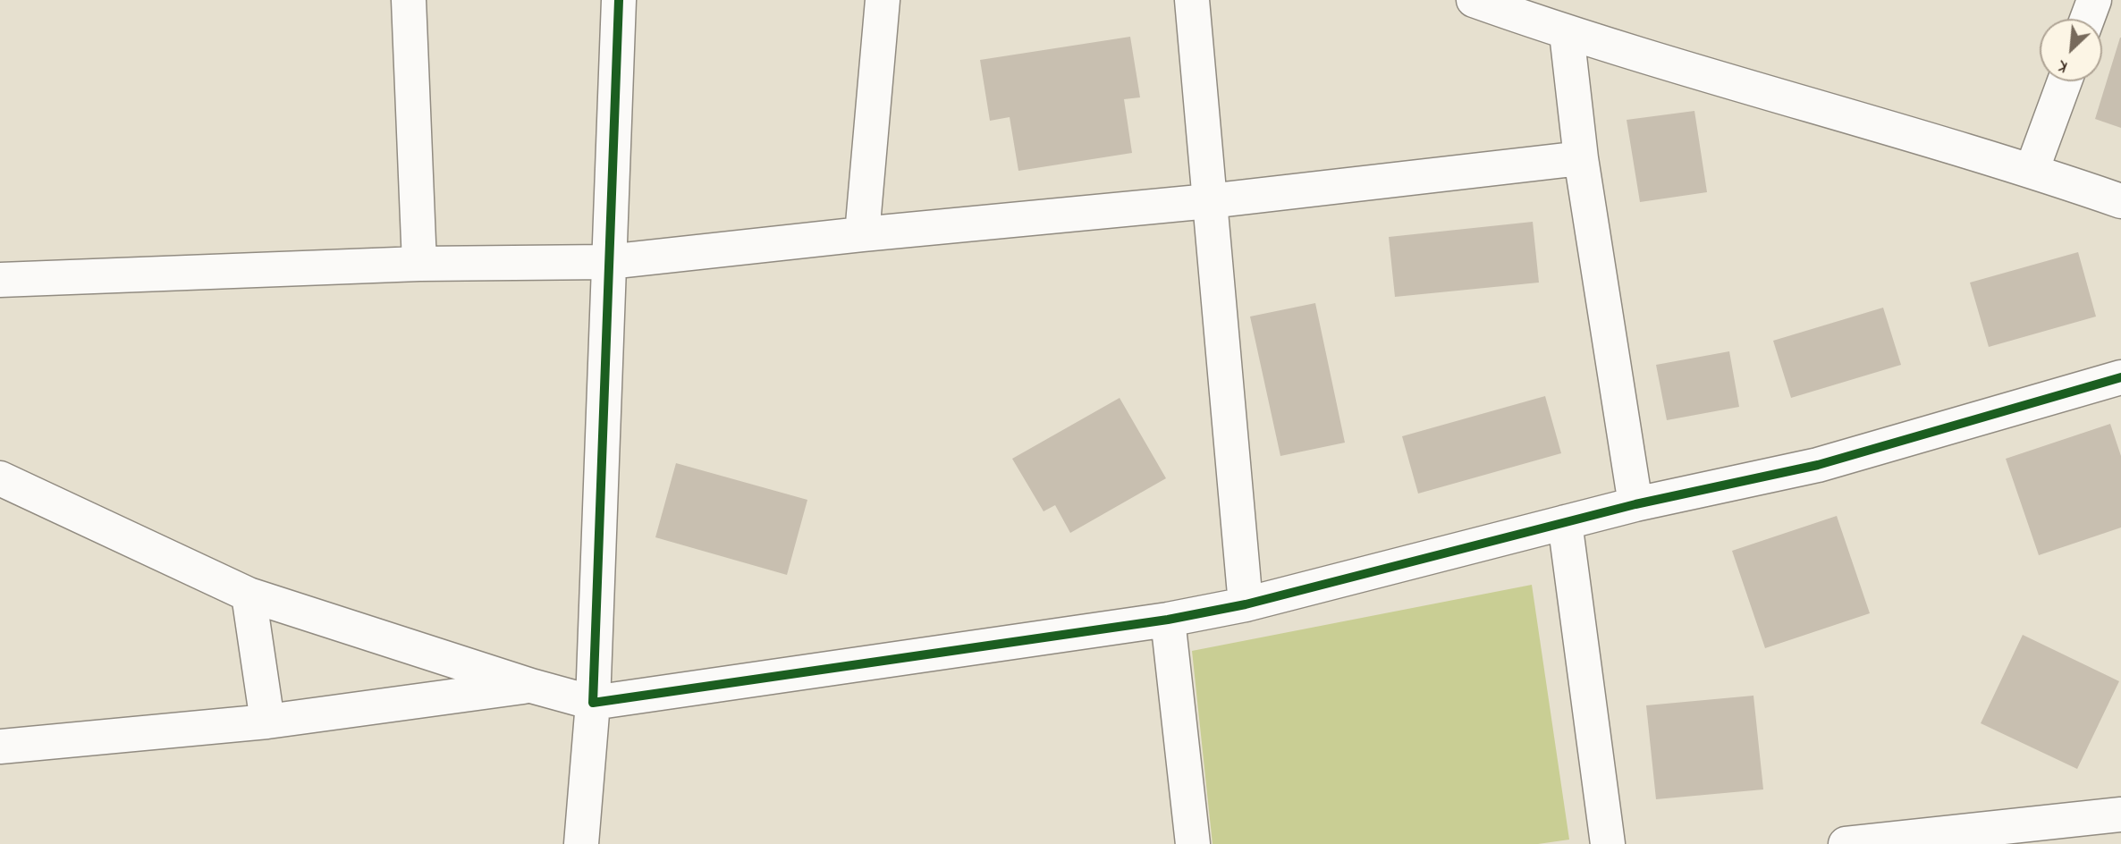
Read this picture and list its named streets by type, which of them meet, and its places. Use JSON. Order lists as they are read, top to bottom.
{
  "north": "bottom left"
}
